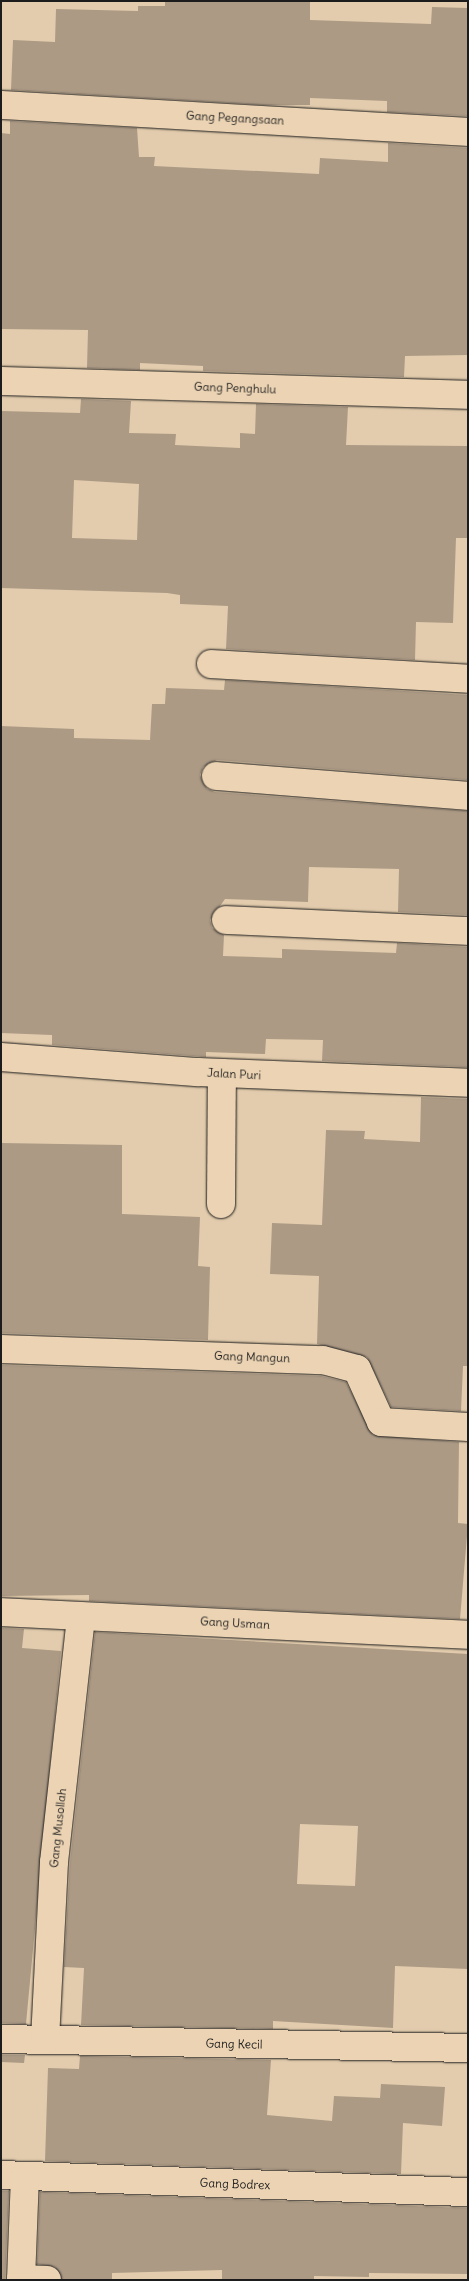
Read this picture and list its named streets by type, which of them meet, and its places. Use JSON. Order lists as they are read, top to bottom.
{
  "streets": {
    "street": [
      "Gang Pegangsaan",
      "Gang Penghulu",
      "Jalan Puri",
      "Gang Mangun",
      "Gang Usman",
      "Gang Musollah",
      "Gang Kecil",
      "Gang Bodrex"
    ]
  },
  "crossings": [
    ["Gang Usman", "Gang Musollah"],
    ["Gang Musollah", "Gang Kecil"]
  ]
}
